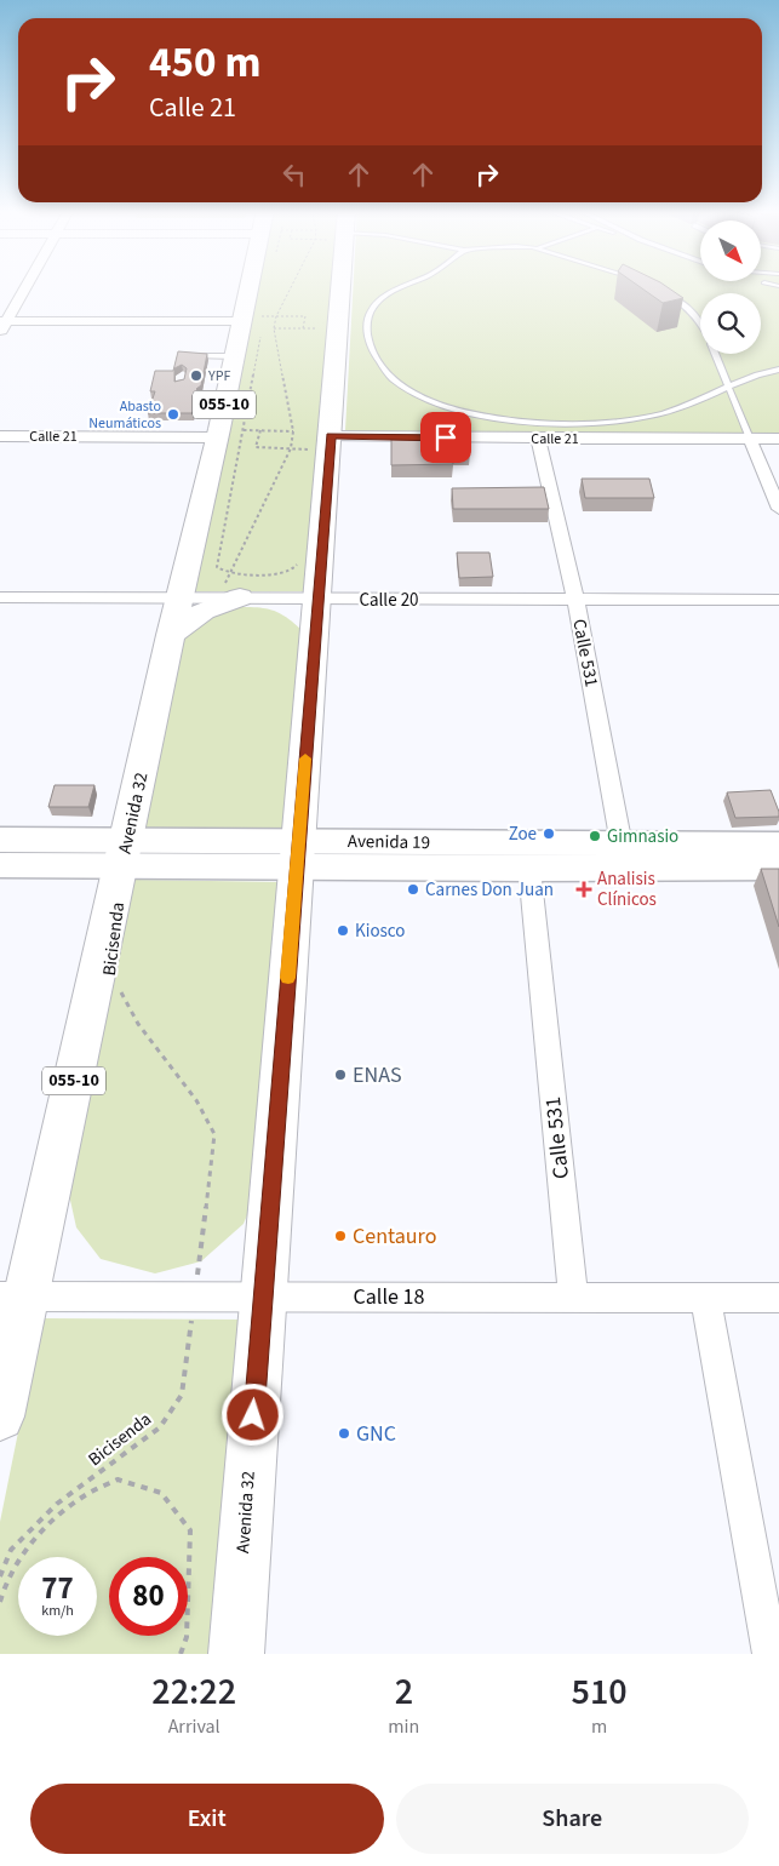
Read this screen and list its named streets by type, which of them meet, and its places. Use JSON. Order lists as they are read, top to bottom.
{
  "streets": {
    "highway": ["055-10", "Avenida 32"],
    "main road": ["Avenida 19"],
    "street": [
      "Calle 21",
      "Calle 20",
      "Calle 531",
      "Calle 18"
    ],
    "path": ["Bicisenda"]
  },
  "crossings": [
    ["Calle 21", "Calle 531"],
    ["Calle 21", "Avenida 32"],
    ["Calle 20", "Calle 531"],
    ["Calle 20", "Avenida 32"],
    ["Calle 531", "Avenida 19"],
    ["Calle 531", "Calle 18"],
    ["Avenida 32", "Avenida 19"],
    ["Avenida 32", "Calle 18"],
    ["Bicisenda", "Calle 18"]
  ],
  "places": {
    "other": [
      "YPF",
      "Abasto Neumáticos",
      "Zoe",
      "Gimnasio",
      "Carnes Don Juan",
      "Kiosco",
      "ENAS",
      "Centauro",
      "GNC"
    ],
    "health": ["Analisis Clínicos"]
  },
  "north": "bottom right",
  "page": {
    "turn": ["450 m", "Calle 21"],
    "speed": "77 km/h",
    "limit": "80",
    "eta": [
      "22:22",
      "Arrival",
      "2",
      "min",
      "510",
      "m"
    ],
    "buttons": ["Exit", "Share"]
  }
}
